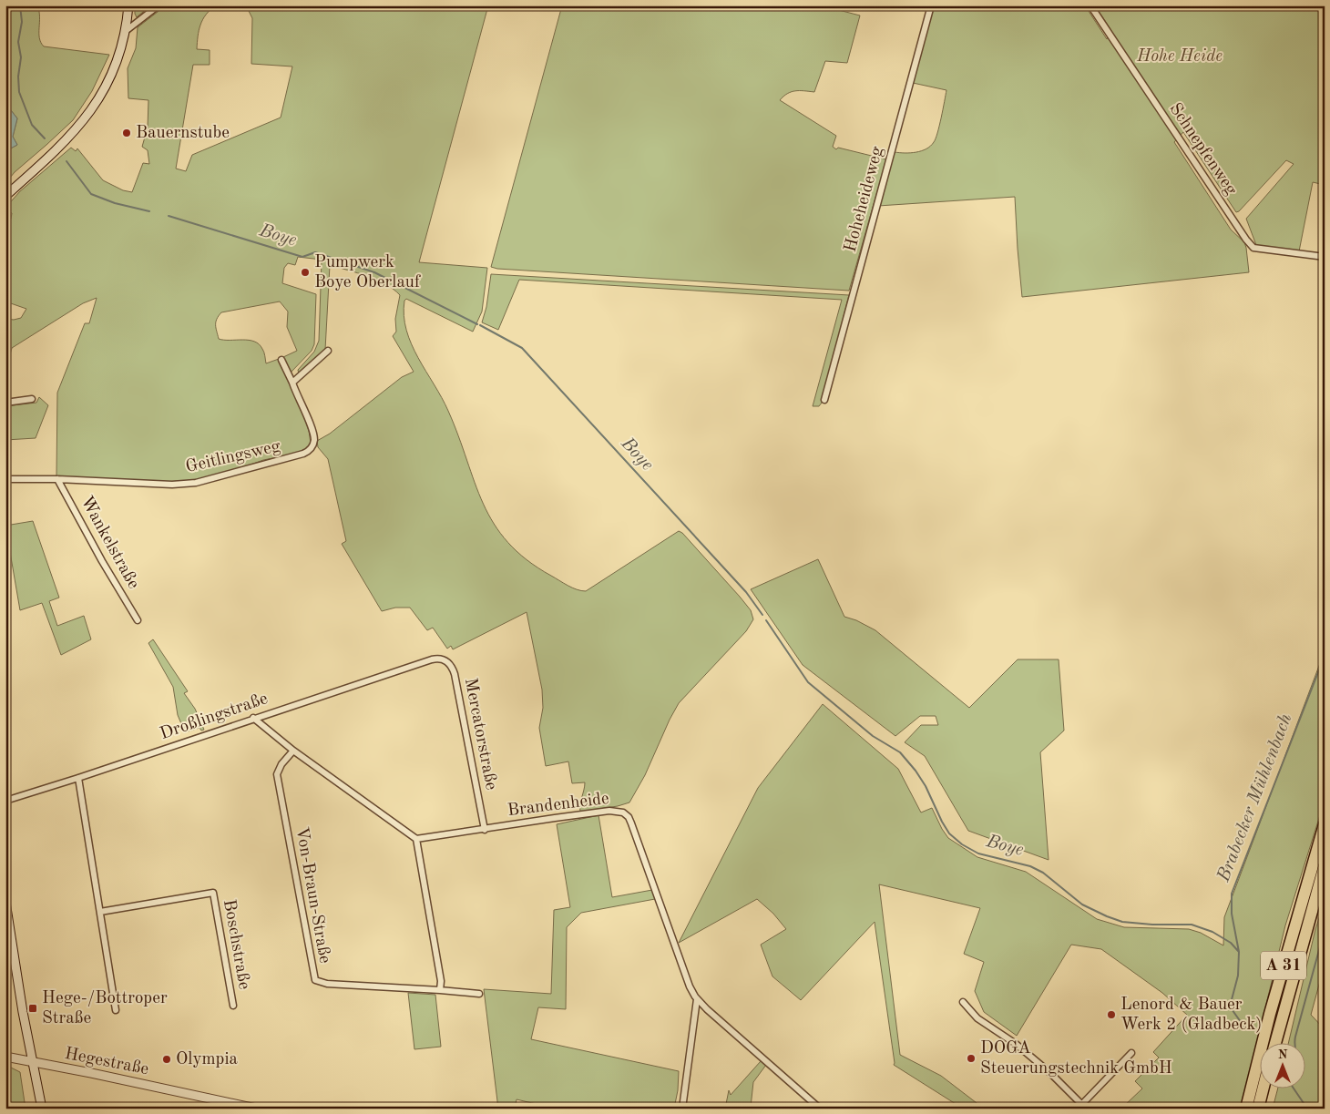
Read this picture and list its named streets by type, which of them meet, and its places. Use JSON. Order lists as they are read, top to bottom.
{
  "streets": {
    "highway": ["A 31"],
    "main road": ["Hegestraße"],
    "street": [
      "Schnepfenweg",
      "Hoheheideweg",
      "Geitlingsweg",
      "Wankelstraße",
      "Droßlingstraße",
      "Mercatorstraße",
      "Brandenheide",
      "Von-Braun-Straße",
      "Boschstraße"
    ]
  },
  "crossings": [
    ["Geitlingsweg", "Wankelstraße"],
    ["Droßlingstraße", "Mercatorstraße"],
    ["Mercatorstraße", "Brandenheide"]
  ],
  "water": ["Boye", "Brabecker Mühlenbach"],
  "parks": ["Hohe Heide"],
  "places": {
    "other": [
      "Bauernstube",
      "Pumpwerk Boye Oberlauf",
      "Lenord & Bauer Werk 2 (Gladbeck)",
      "DOGA Steuerungstechnik GmbH",
      "Olympia"
    ],
    "transit": ["Hege-/Bottroper Straße"]
  },
  "north": "top"
}
